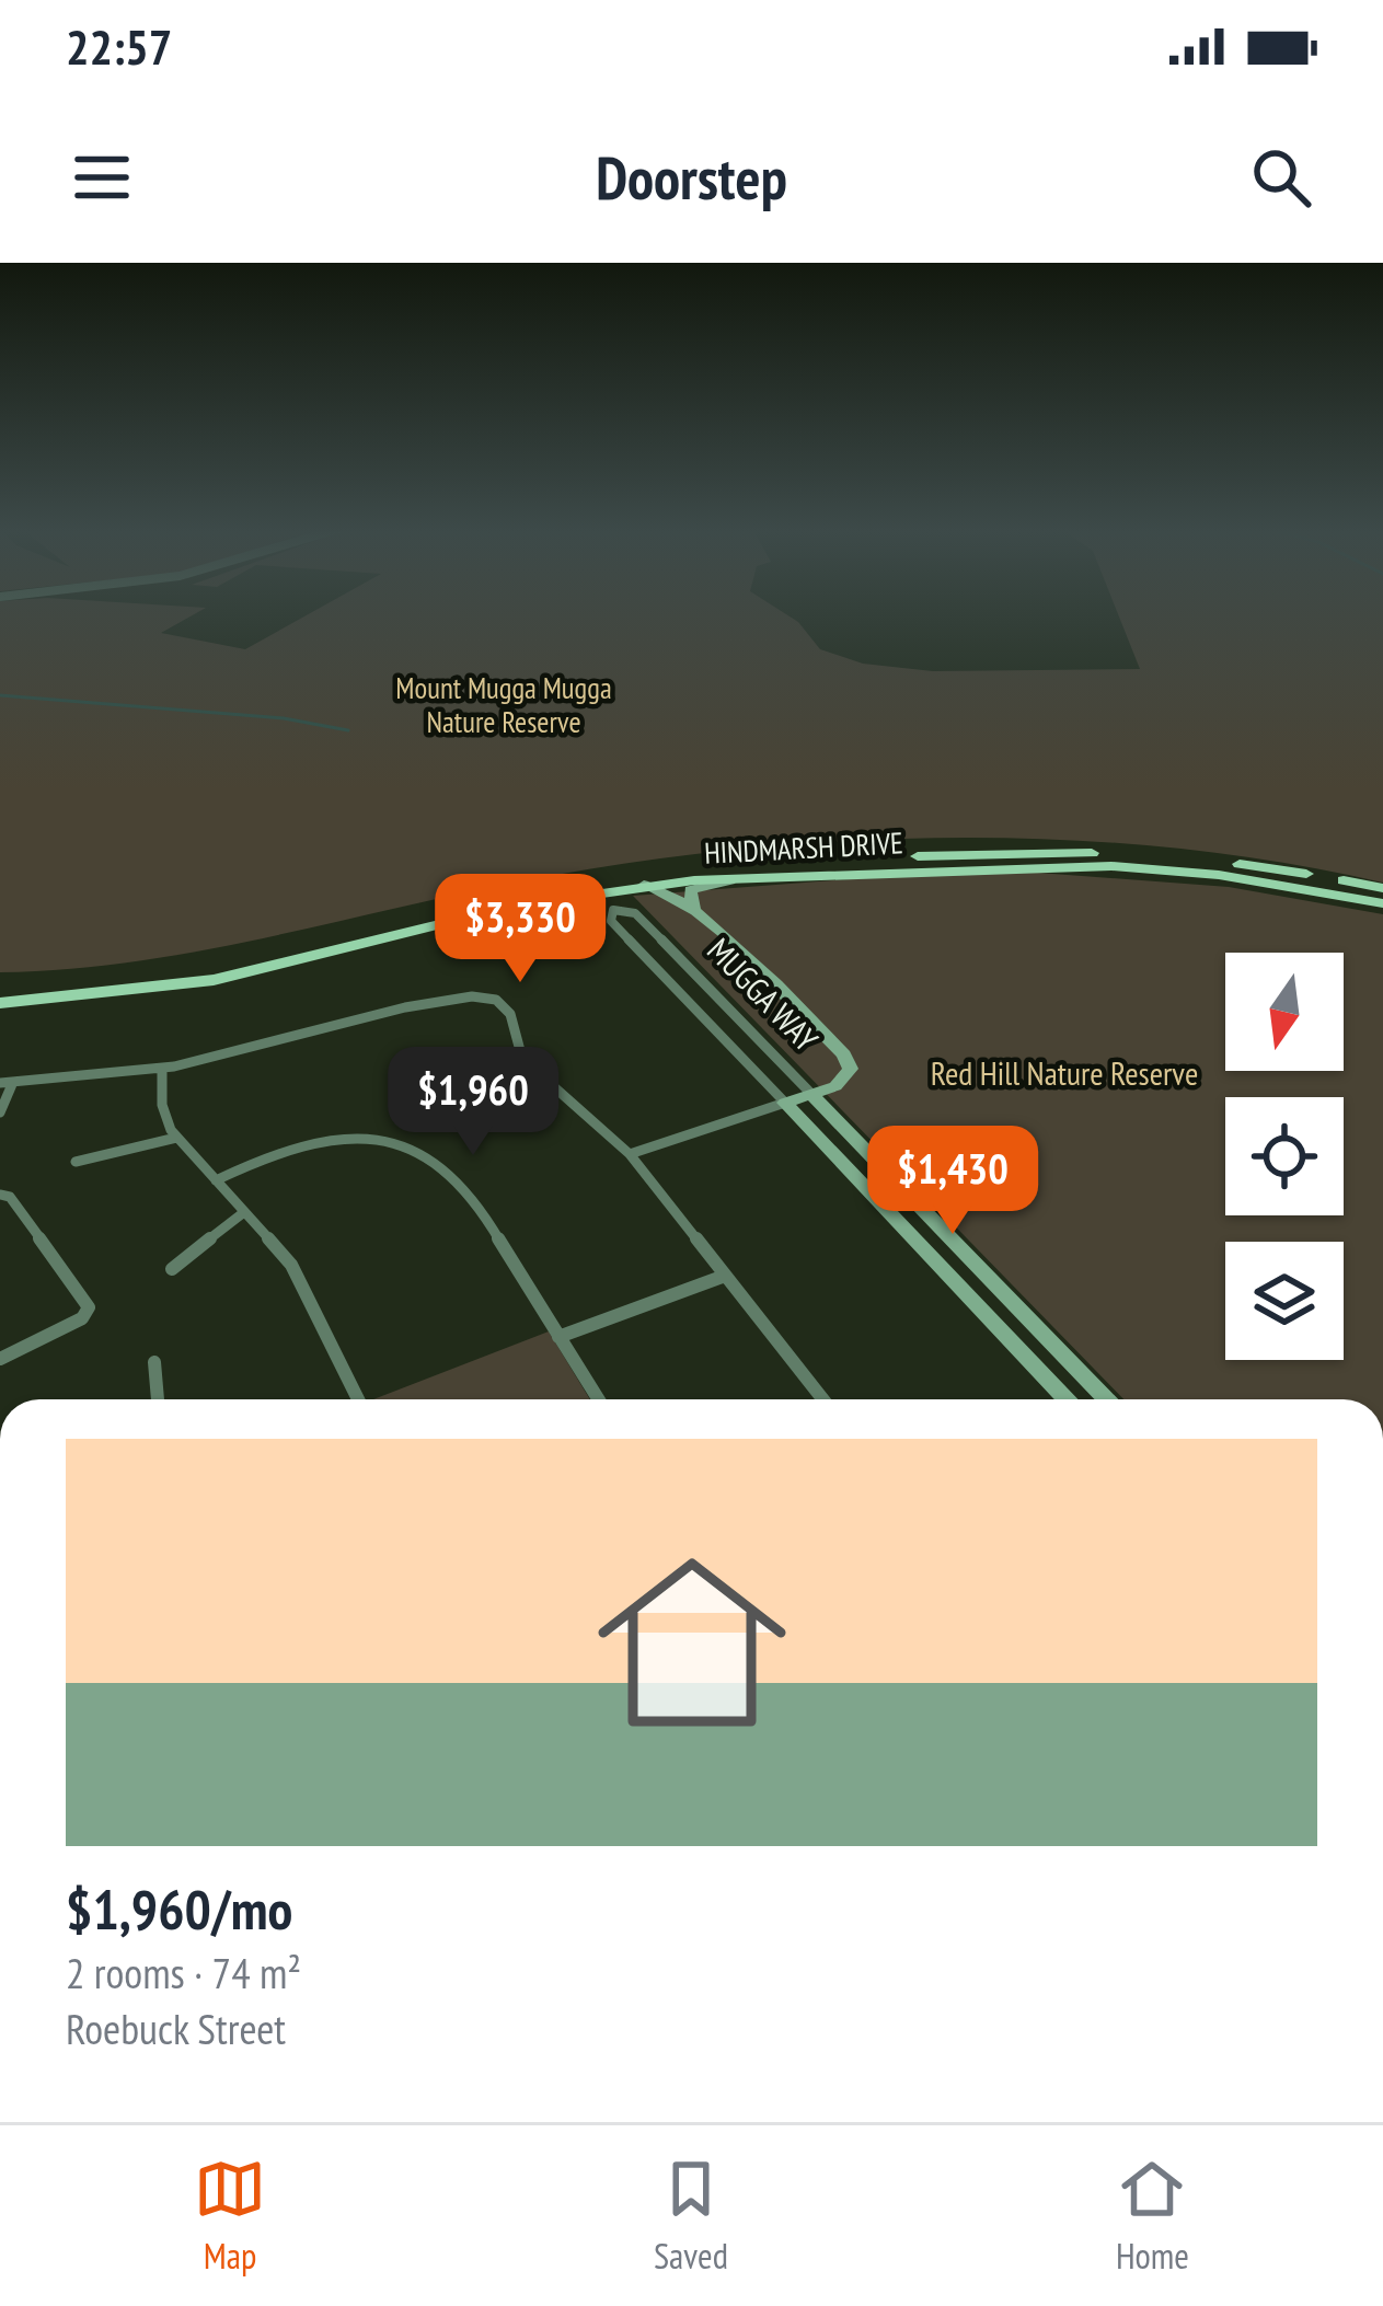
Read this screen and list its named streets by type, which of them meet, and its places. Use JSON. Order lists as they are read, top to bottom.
{
  "streets": {
    "main road": ["HINDMARSH DRIVE", "MUGGA WAY"]
  },
  "parks": ["Mount Mugga Mugga Nature Reserve", "Red Hill Nature Reserve"],
  "north": "bottom",
  "page": {
    "status": "22:57",
    "header": "Doorstep",
    "price": ["$3,330", "$1,960", "$1,430"],
    "list": [
      {
        "name": "$1,960/mo",
        "note": "2 rooms · 74 m² · Roebuck Street"
      }
    ],
    "tabs": ["Map", "Saved", "Home"]
  }
}
